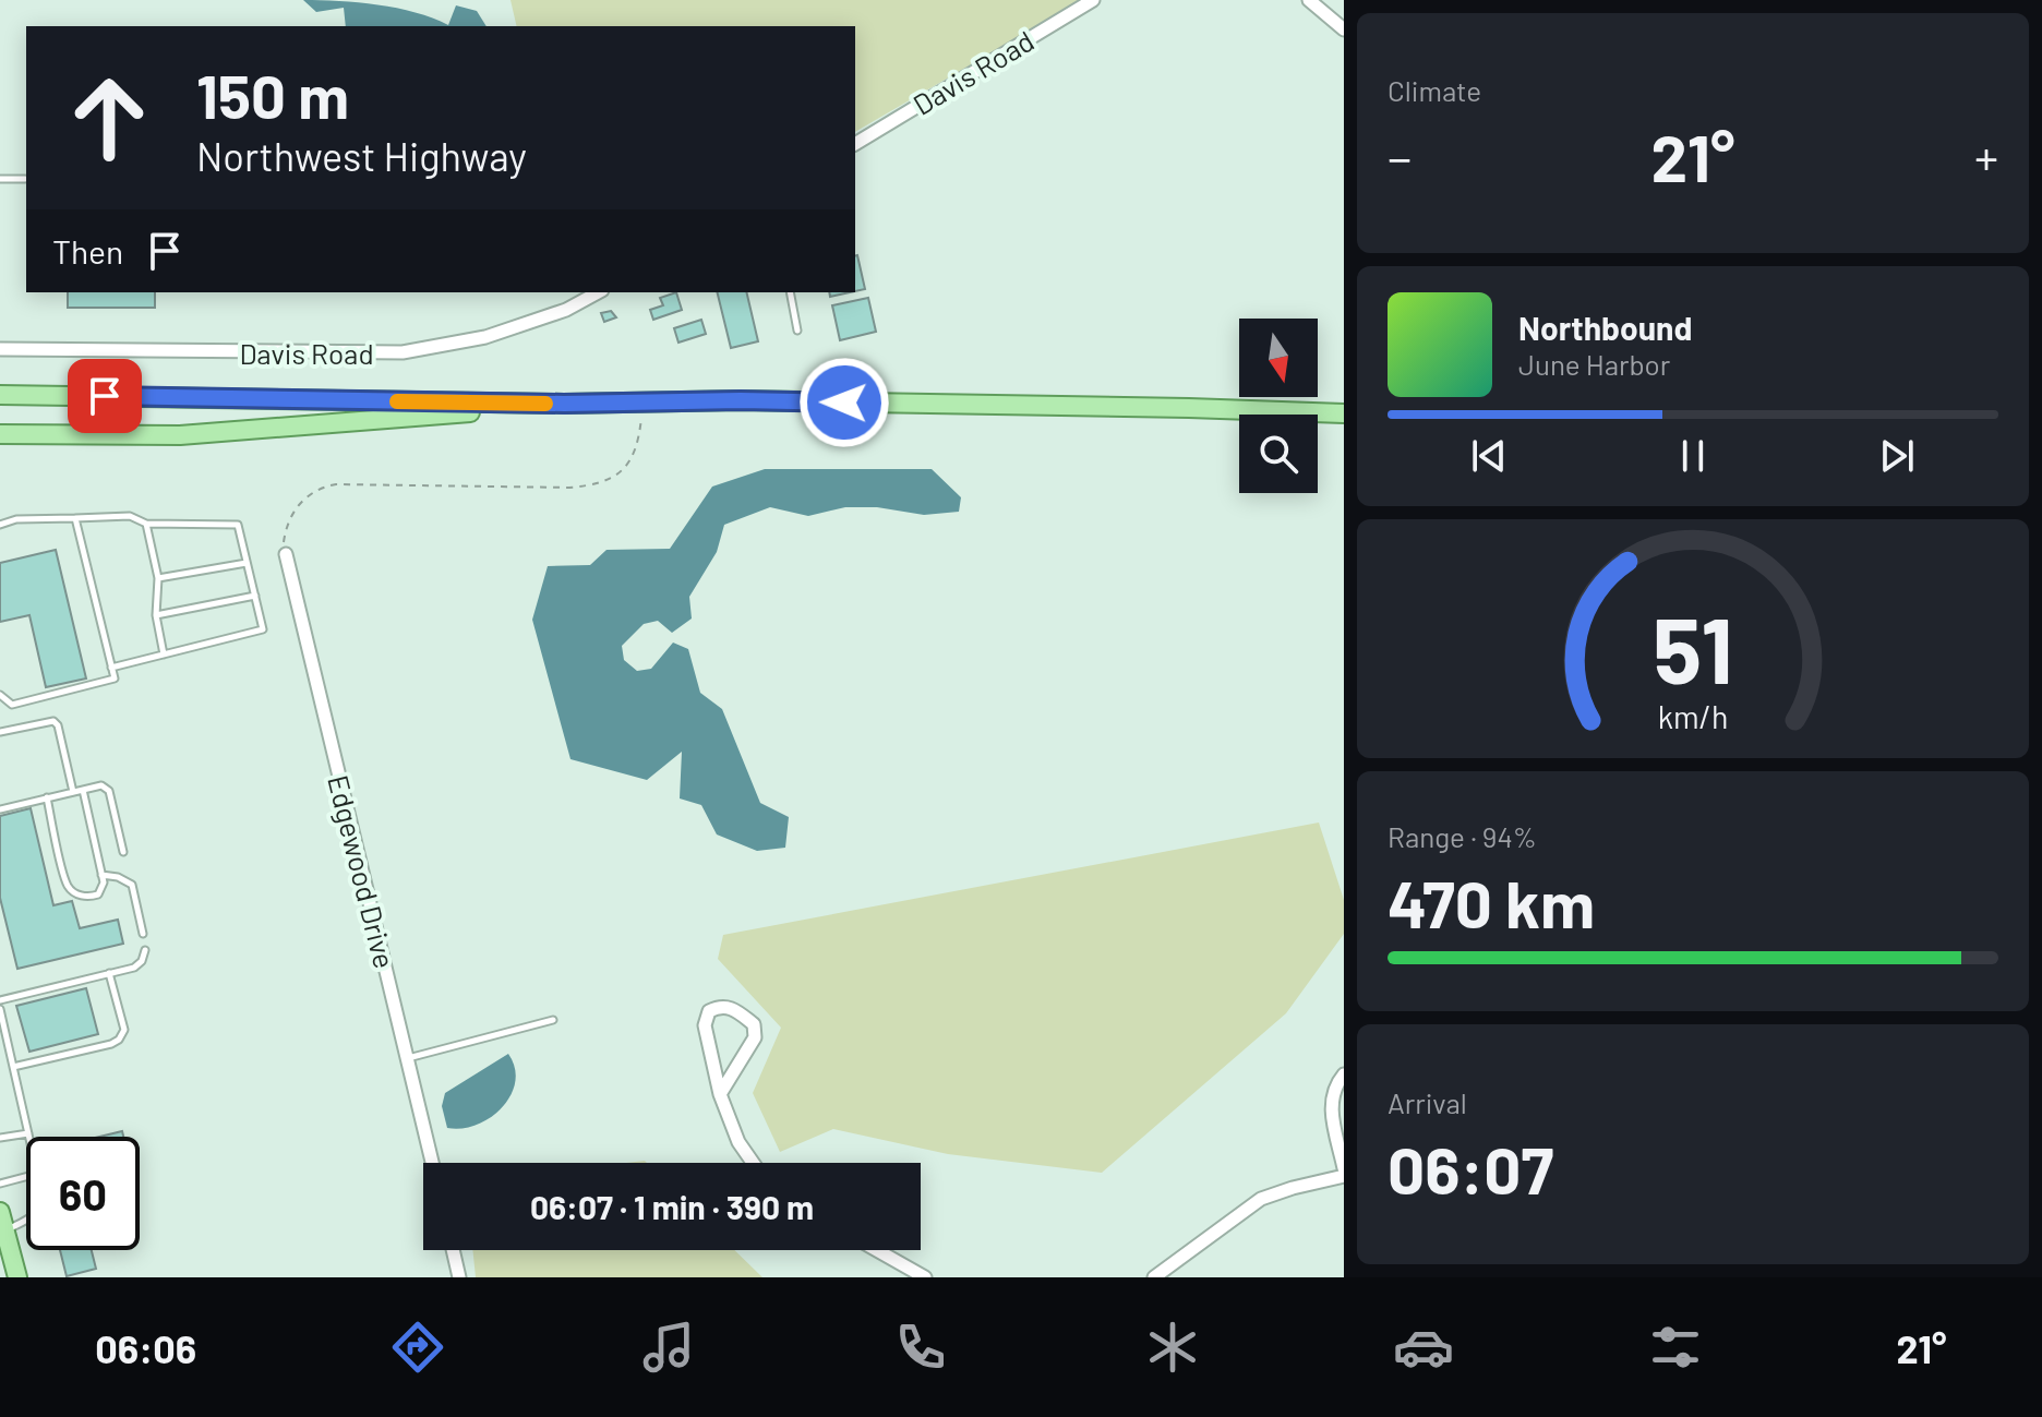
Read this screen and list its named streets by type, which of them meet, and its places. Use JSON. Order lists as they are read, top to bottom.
{
  "streets": {
    "street": ["Davis Road", "Edgewood Drive"]
  },
  "north": "bottom",
  "page": {
    "tile": [
      "Climate",
      ["Range · 94%", "470 km"],
      ["Arrival", "06:07"]
    ],
    "turn": ["150 m", "Northwest Highway"],
    "heat": ["−", "21°", "+"],
    "then": "Then",
    "song": ["Northbound", "June Harbor"],
    "limit": "60",
    "trip": "06:07 · 1 min · 390 m",
    "tabs": ["06:06", "21°"],
    "gauge": ["51", "km/h"]
  }
}
